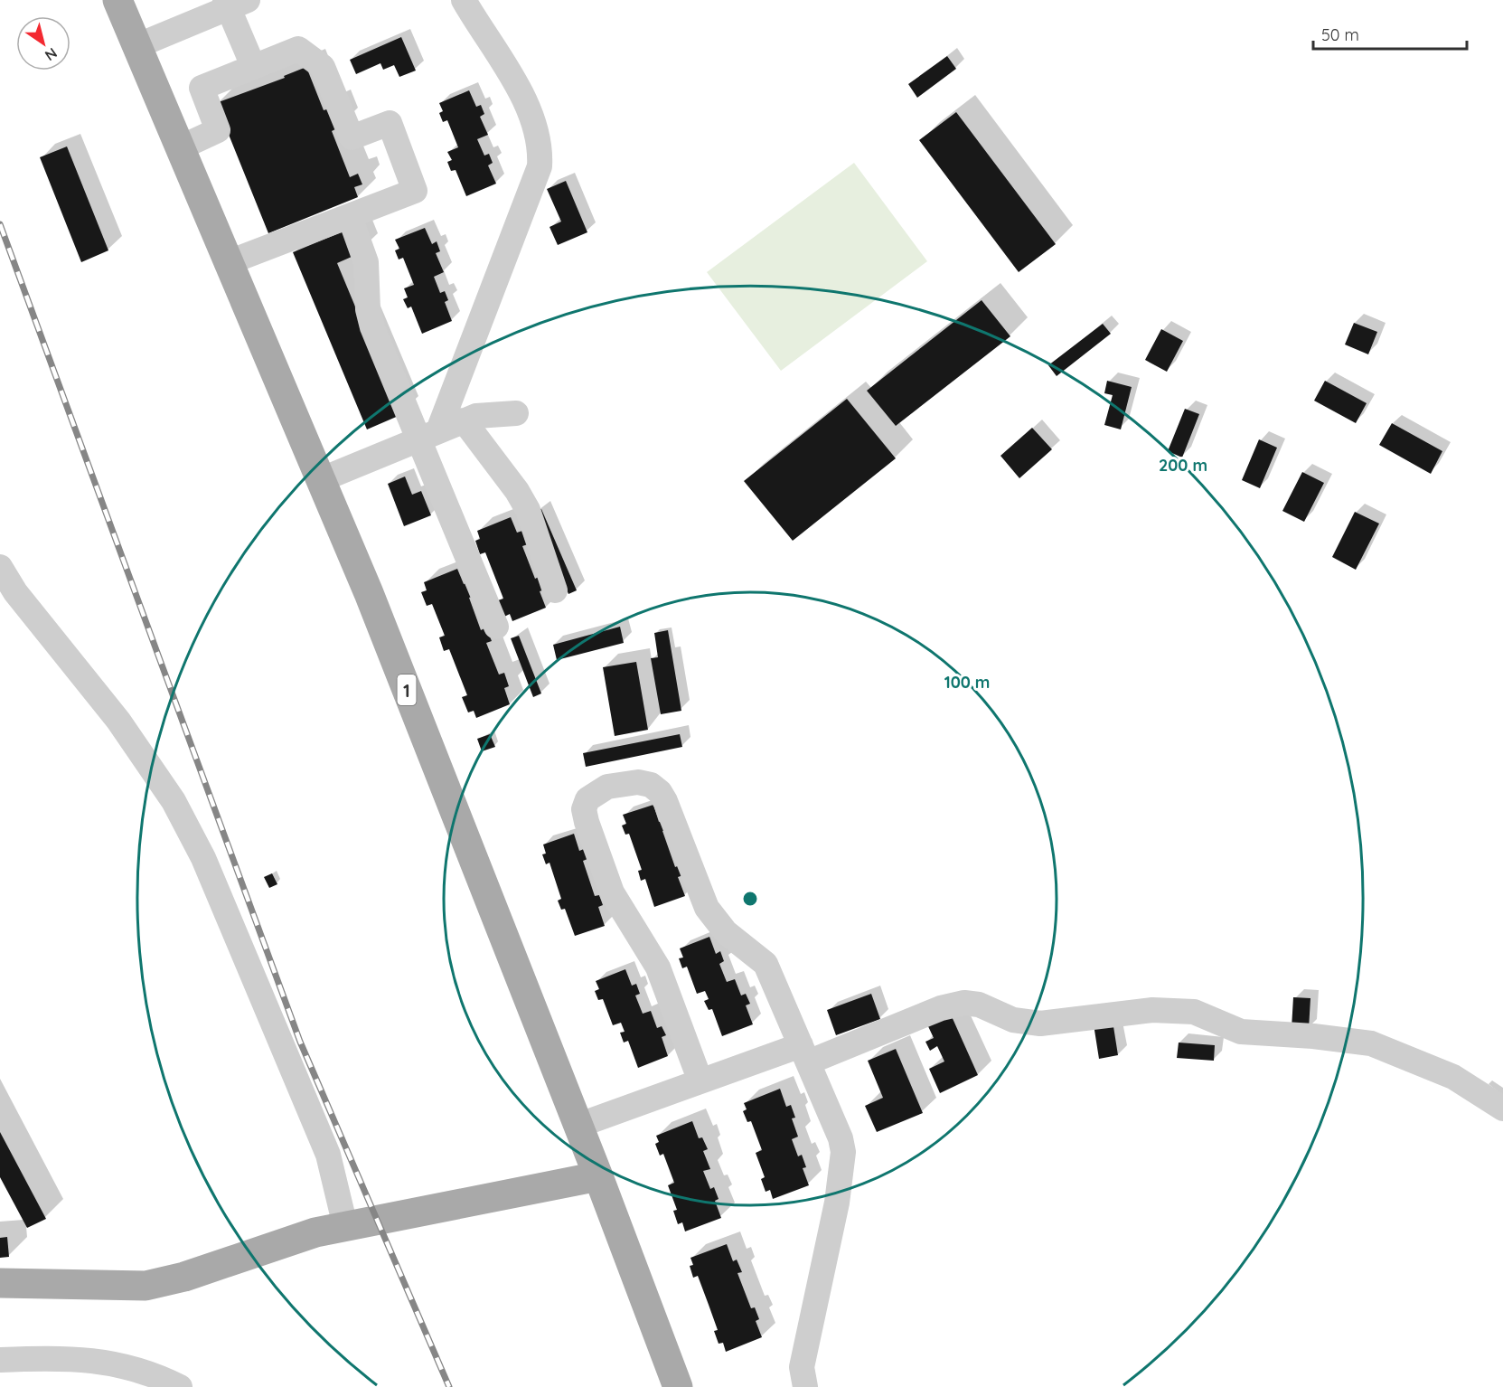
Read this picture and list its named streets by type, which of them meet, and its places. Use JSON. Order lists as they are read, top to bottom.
{
  "streets": {
    "main road": ["1"]
  },
  "scale_bar": "50 m",
  "north": "bottom right",
  "rings": ["200 m", "100 m"]
}
